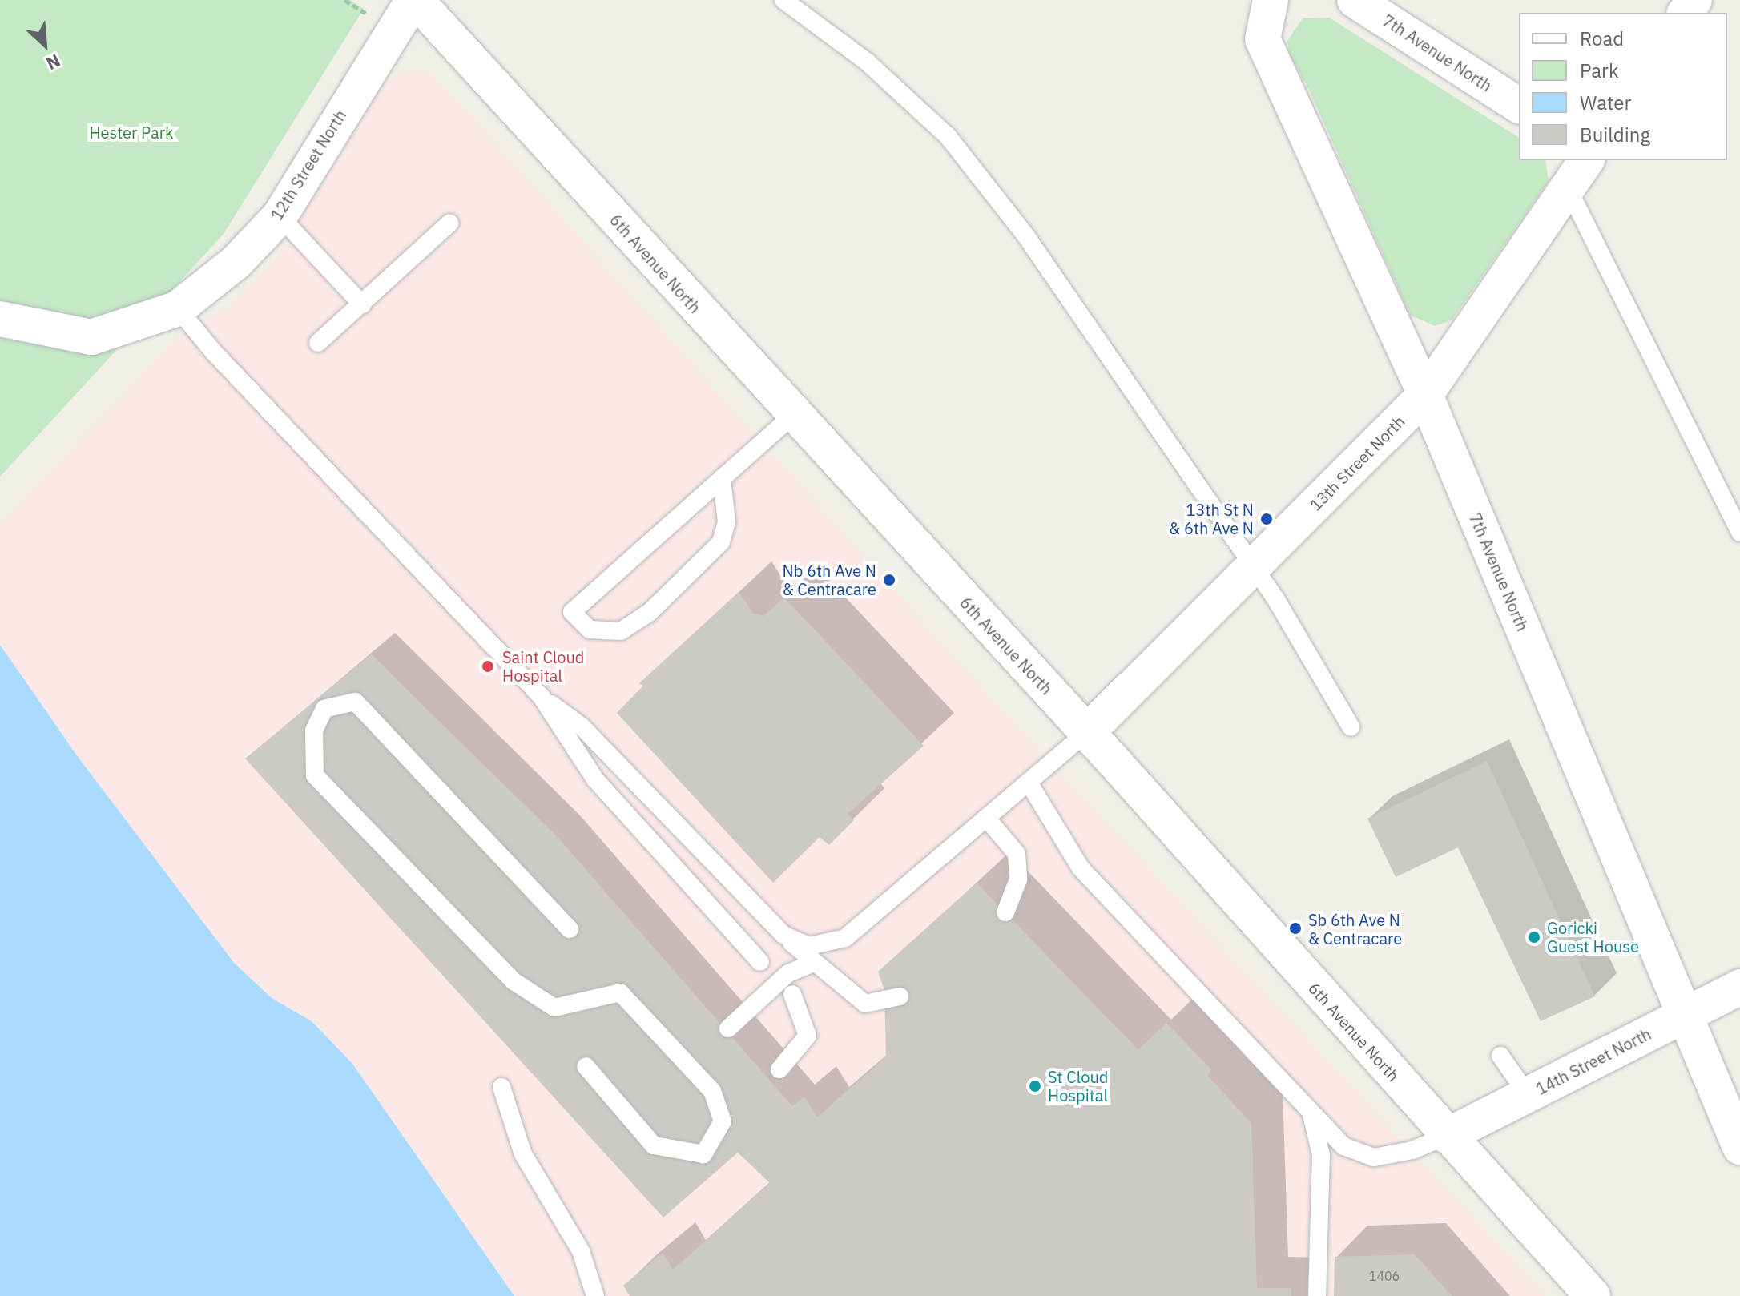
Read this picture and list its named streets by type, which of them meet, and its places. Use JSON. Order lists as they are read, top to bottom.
{
  "streets": {
    "street": [
      "7th Avenue North",
      "12th Street North",
      "6th Avenue North",
      "13th Street North",
      "14th Street North"
    ]
  },
  "crossings": [
    ["7th Avenue North", "13th Street North"],
    ["7th Avenue North", "14th Street North"],
    ["12th Street North", "6th Avenue North"],
    ["6th Avenue North", "13th Street North"],
    ["6th Avenue North", "14th Street North"]
  ],
  "parks": ["Hester Park"],
  "places": [
    "13th St N & 6th Ave N",
    "Nb 6th Ave N & Centracare",
    "Saint Cloud Hospital",
    "Sb 6th Ave N & Centracare",
    "Goricki Guest House",
    "St Cloud Hospital"
  ],
  "house_numbers": ["1406"],
  "legend": [
    "Road",
    "Park",
    "Water",
    "Building"
  ],
  "north": "bottom right"
}
